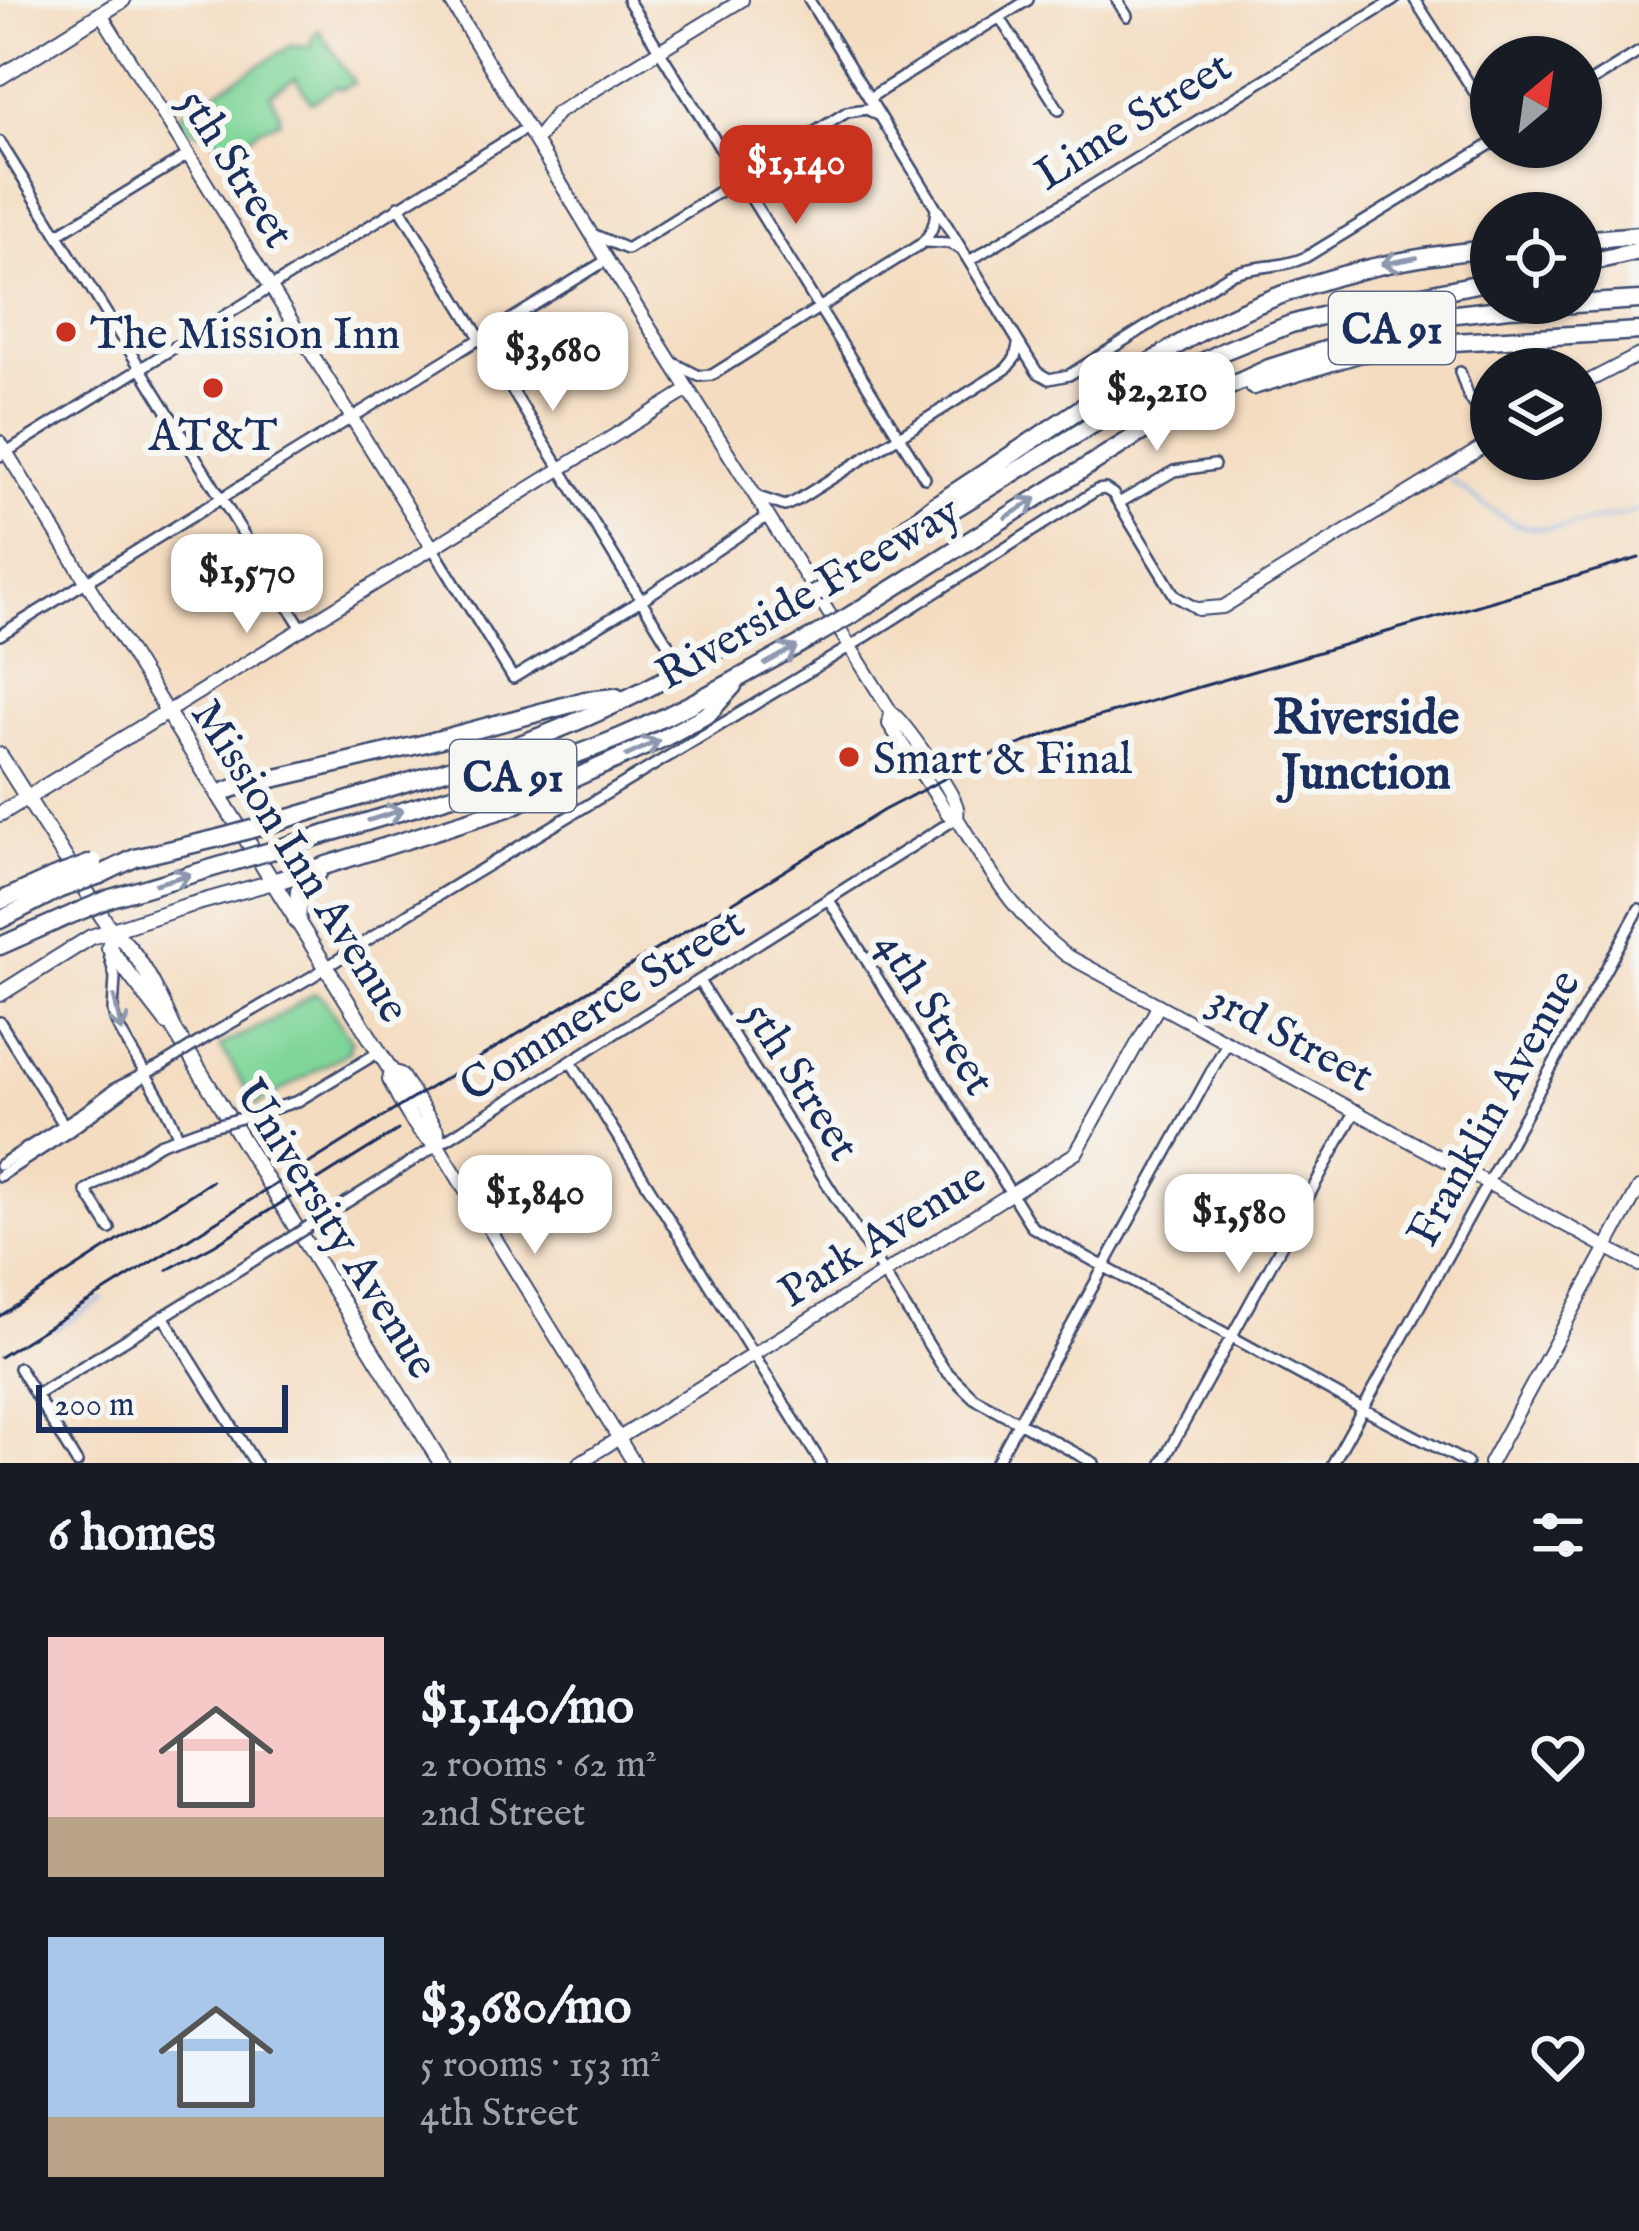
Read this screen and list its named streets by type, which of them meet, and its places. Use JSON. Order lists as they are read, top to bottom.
{
  "streets": {
    "highway": ["CA 91", "Riverside Freeway"],
    "main road": [
      "5th Street",
      "Mission Inn Avenue",
      "3rd Street",
      "University Avenue",
      "Park Avenue"
    ],
    "street": [
      "Lime Street",
      "Commerce Street",
      "4th Street",
      "Franklin Avenue"
    ]
  },
  "crossings": [
    ["5th Street", "Commerce Street"],
    ["5th Street", "Park Avenue"],
    ["Mission Inn Avenue", "Commerce Street"],
    ["Mission Inn Avenue", "Park Avenue"],
    ["Commerce Street", "4th Street"],
    ["Commerce Street", "3rd Street"],
    ["4th Street", "Franklin Avenue"],
    ["4th Street", "Park Avenue"],
    ["3rd Street", "Franklin Avenue"],
    ["3rd Street", "Park Avenue"]
  ],
  "districts": ["Riverside Junction"],
  "places": ["The Mission Inn", "AT&T", "Smart & Final"],
  "scale_bar": "200 m",
  "north": "top right",
  "page": {
    "price": [
      "$1,140",
      "$3,680",
      "$2,210",
      "$1,570",
      "$1,840",
      "$1,580"
    ],
    "scale": "200 m",
    "heading": "6 homes",
    "list": [
      {
        "name": "$1,140/mo",
        "note": "2 rooms · 62 m² · 2nd Street"
      },
      {
        "name": "$3,680/mo",
        "note": "5 rooms · 153 m² · 4th Street"
      }
    ]
  }
}
